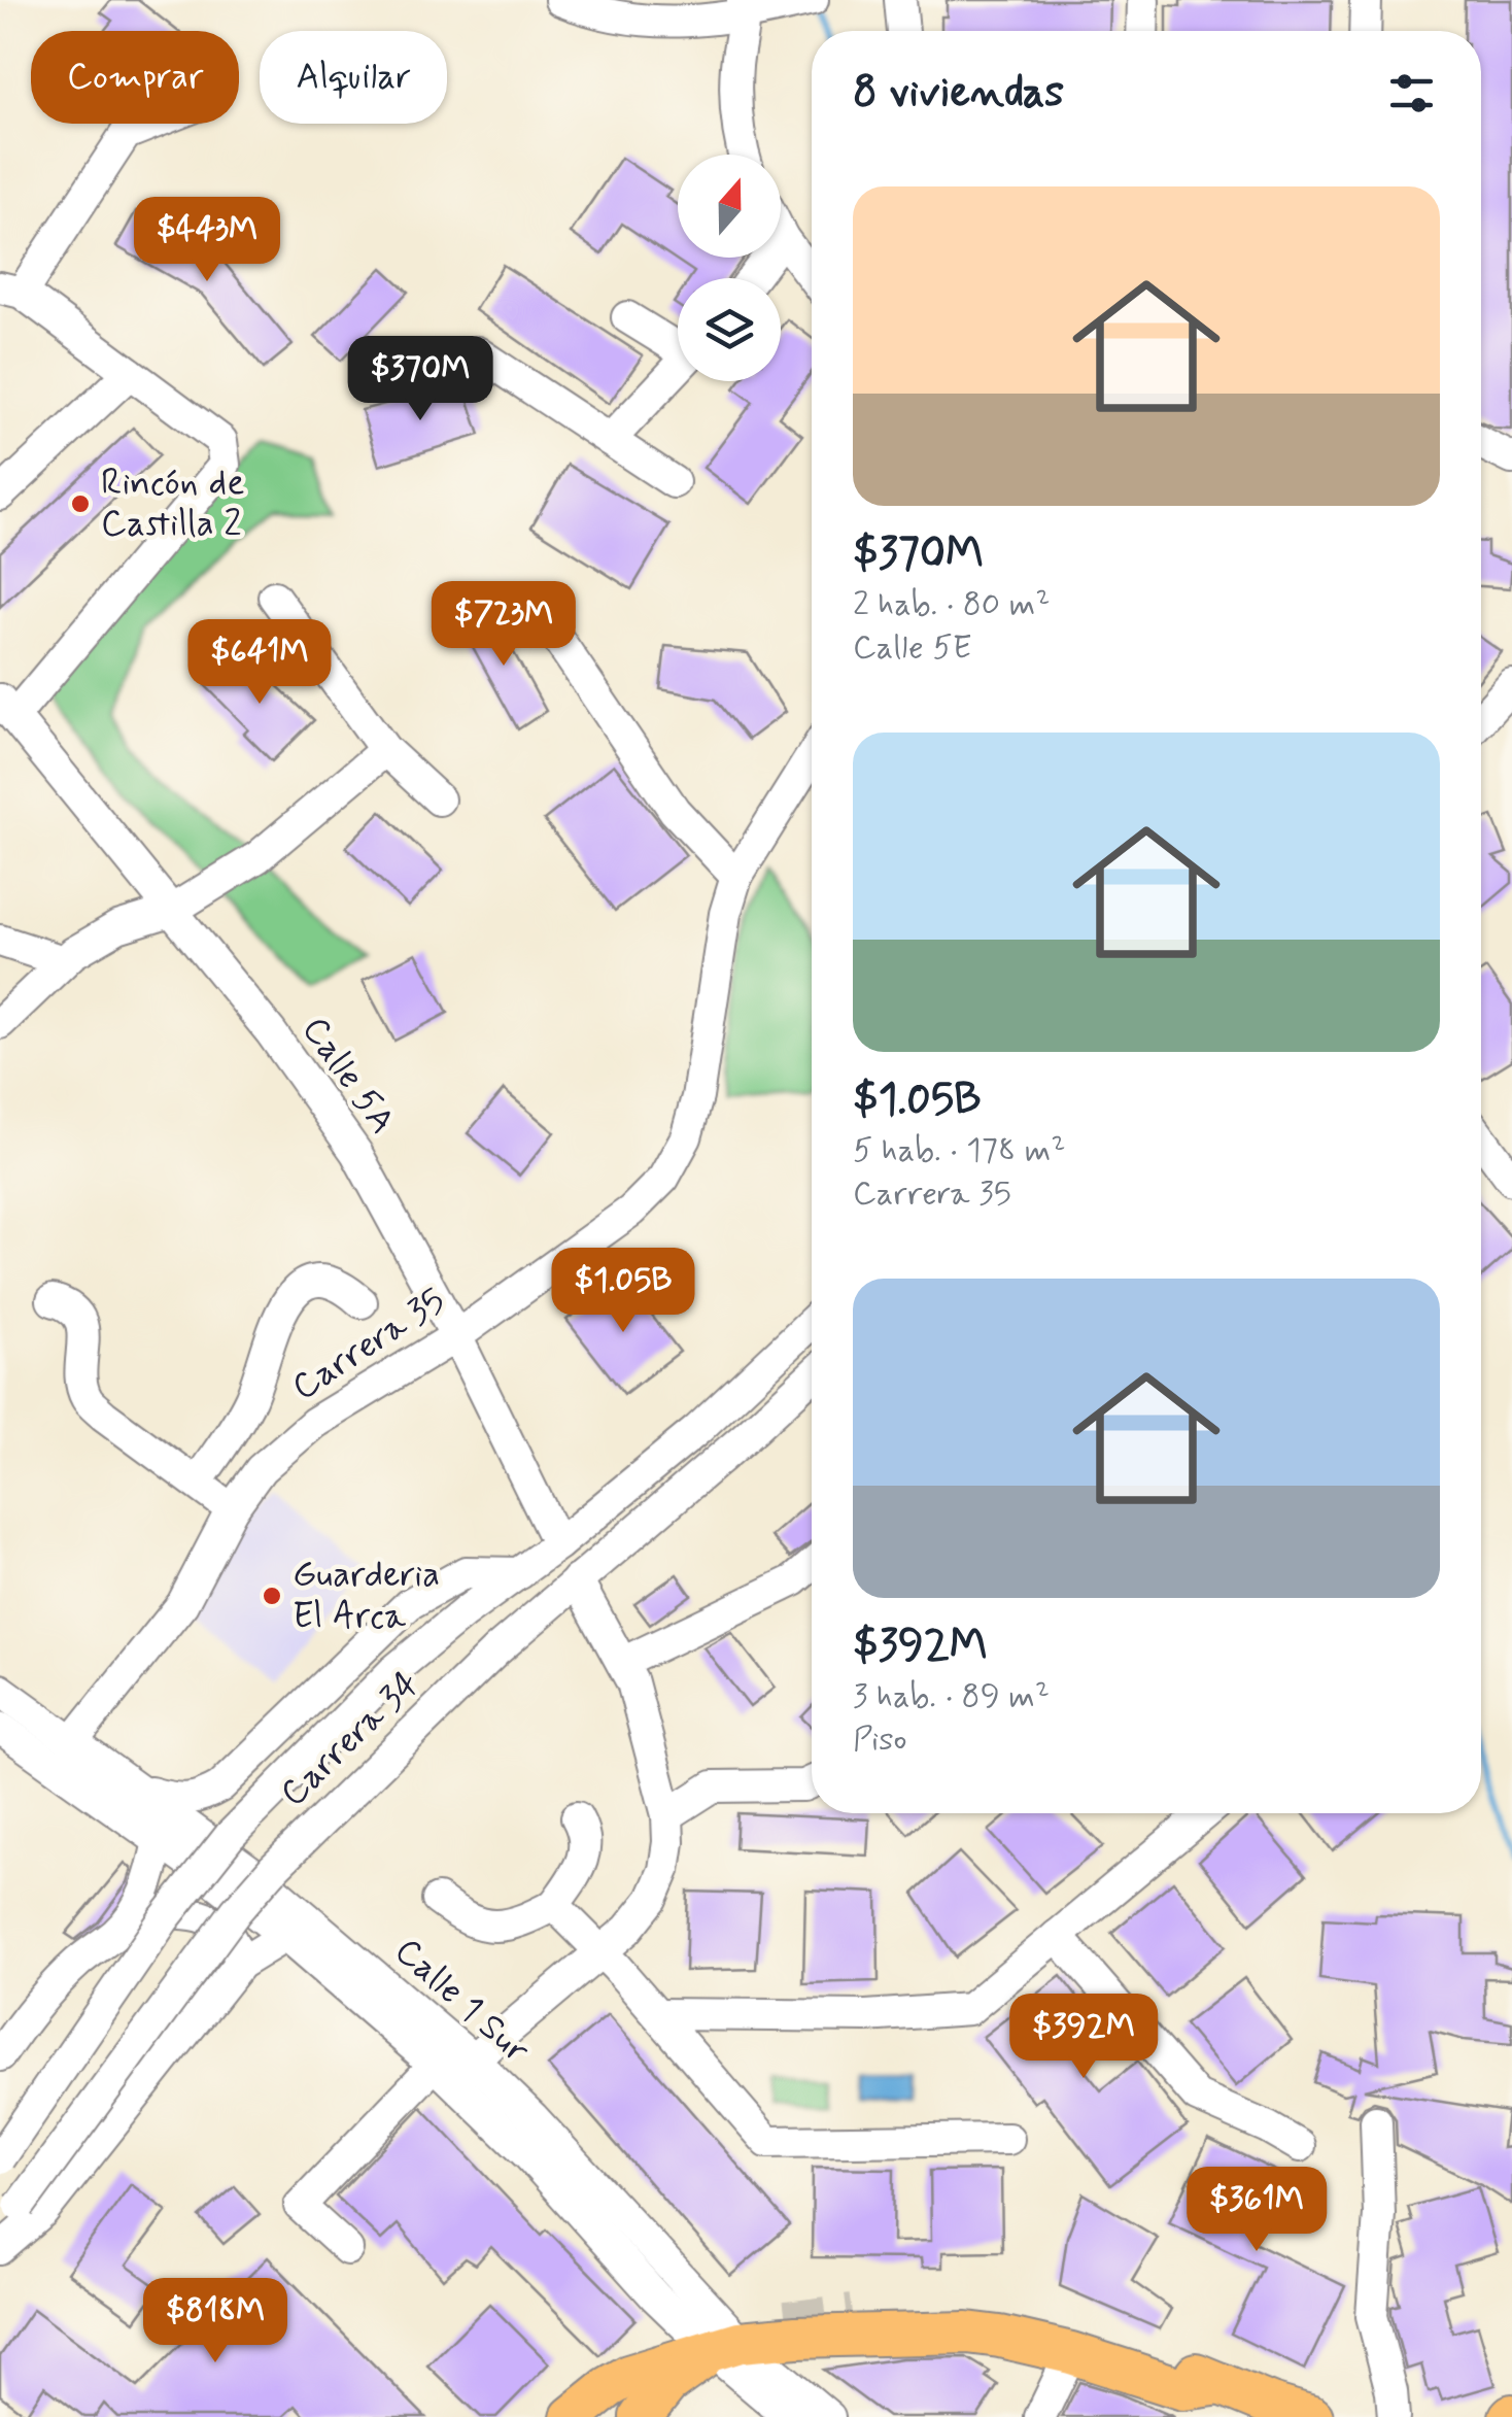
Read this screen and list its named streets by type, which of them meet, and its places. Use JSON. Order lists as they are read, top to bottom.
{
  "streets": {
    "street": [
      "Calle 5A",
      "Carrera 35",
      "Carrera 34",
      "Calle 1 Sur"
    ]
  },
  "crossings": [
    ["Calle 5A", "Carrera 35"],
    ["Calle 5A", "Carrera 34"],
    ["Carrera 35", "Calle 1 Sur"]
  ],
  "places": ["Rincón de Castilla 2", "Guarderia El Arca"],
  "north": "top",
  "page": {
    "chip": ["Comprar", "Alquilar"],
    "heading": "8 viviendas",
    "list": [
      {
        "name": "$370M",
        "note": "2 hab. · 80 m² · Calle 5E"
      },
      {
        "name": "$1.05B",
        "note": "5 hab. · 178 m² · Carrera 35"
      },
      {
        "name": "$392M",
        "note": "3 hab. · 89 m² · Piso"
      }
    ],
    "price": [
      "$443M",
      "$370M",
      "$723M",
      "$641M",
      "$1.05B",
      "$392M",
      "$361M",
      "$818M"
    ]
  }
}
